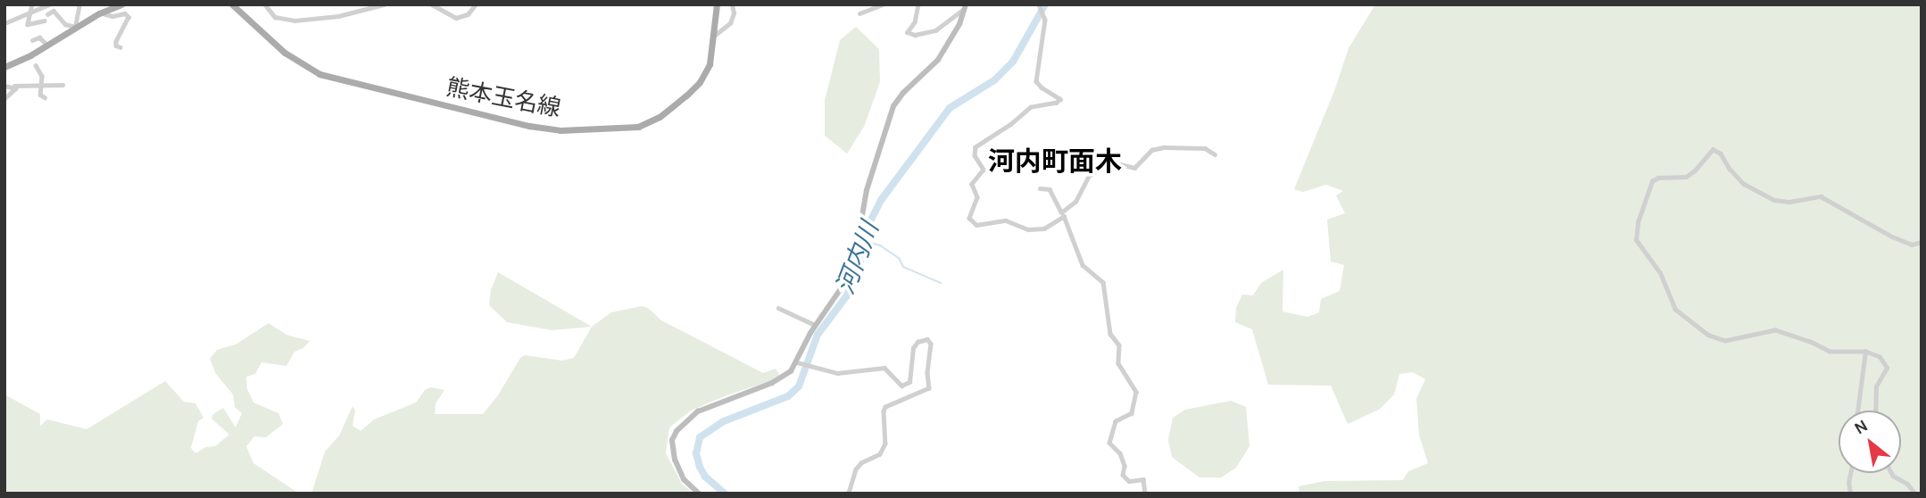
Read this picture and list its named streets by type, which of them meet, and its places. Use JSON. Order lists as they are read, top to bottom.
{
  "streets": {
    "main road": ["熊本玉名線"]
  },
  "districts": ["河内町面木"],
  "water": ["河内川"],
  "north": "top left"
}
